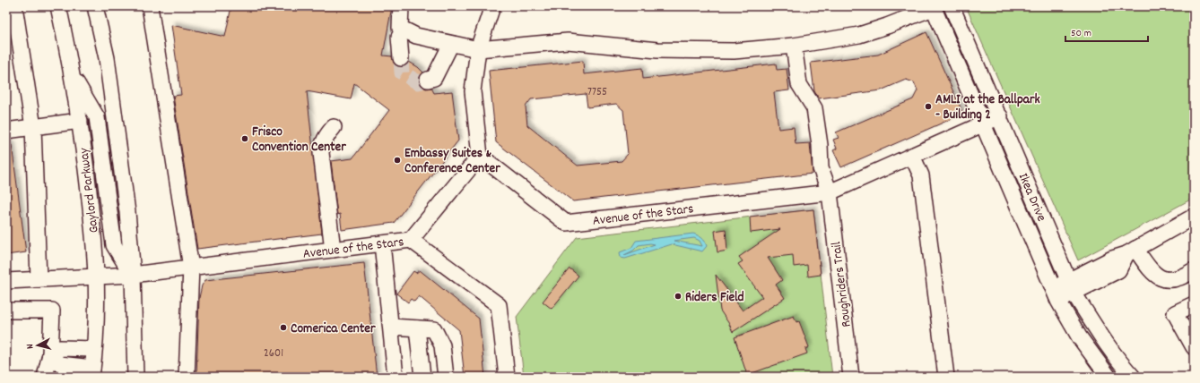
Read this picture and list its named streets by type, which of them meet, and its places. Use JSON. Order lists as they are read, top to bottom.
{
  "streets": {
    "street": [
      "Gaylord Parkway",
      "Ikea Drive",
      "Avenue of the Stars",
      "Roughriders Trail"
    ]
  },
  "crossings": [
    ["Gaylord Parkway", "Avenue of the Stars"],
    ["Ikea Drive", "Avenue of the Stars"],
    ["Avenue of the Stars", "Roughriders Trail"]
  ],
  "places": [
    "AMLI at the Ballpark - Building 2",
    "Frisco Convention Center",
    "Embassy Suites & Conference Center",
    "Riders Field",
    "Comerica Center"
  ],
  "house_numbers": ["7755", "2601"],
  "scale_bar": "50 m",
  "north": "left"
}
